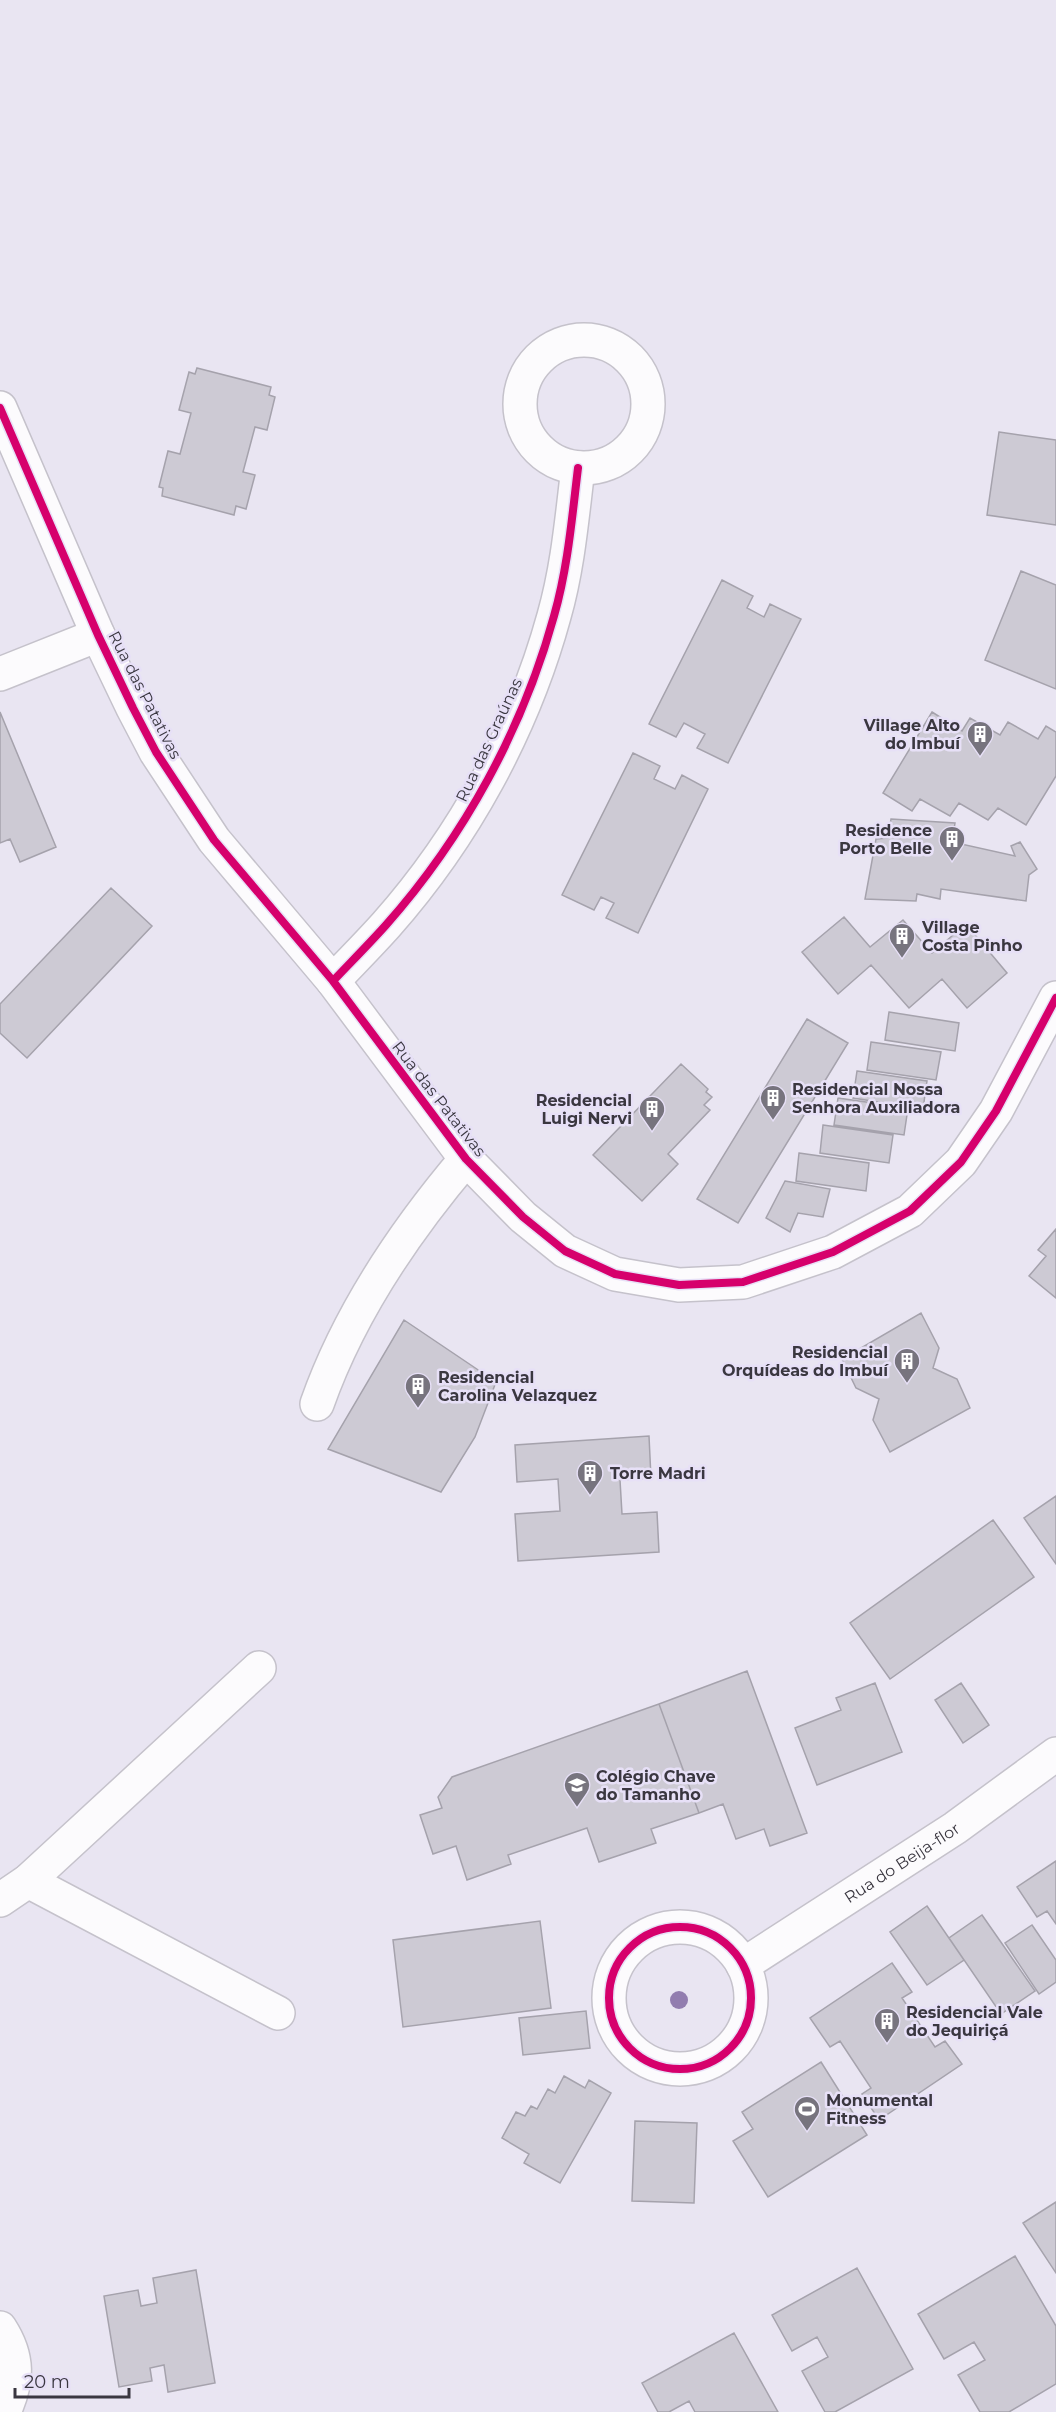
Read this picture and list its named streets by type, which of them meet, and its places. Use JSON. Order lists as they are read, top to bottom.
{
  "streets": {
    "street": ["Rua das Patativas", "Rua das Graúnas", "Rua do Beija-flor"]
  },
  "crossings": [
    ["Rua das Patativas", "Rua das Graúnas"]
  ],
  "places": {
    "building": [
      "Village Alto do Imbuí",
      "Residence Porto Belle",
      "Village Costa Pinho",
      "Residencial Nossa Senhora Auxiliadora",
      "Residencial Luigi Nervi",
      "Residencial Orquídeas do Imbuí",
      "Residencial Carolina Velazquez",
      "Torre Madri",
      "Residencial Vale do Jequiriçá"
    ],
    "school or university": ["Colégio Chave do Tamanho"],
    "sports": ["Monumental Fitness"]
  },
  "scale_bar": "20 m"
}
